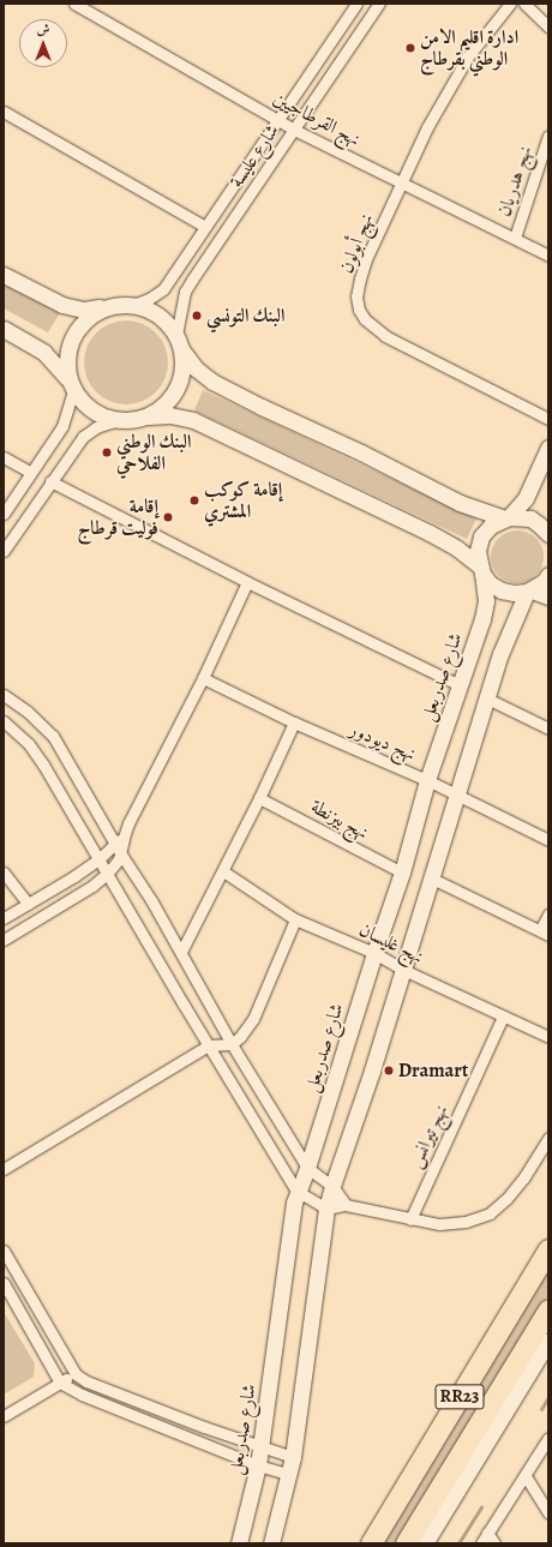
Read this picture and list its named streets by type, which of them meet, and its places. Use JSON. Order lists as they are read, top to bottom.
{
  "streets": {
    "highway": ["RR23"],
    "street": [
      "نهج القرطاجيين",
      "شارع عليسة",
      "نهج هدريان",
      "نهج أبولون",
      "شارع صدربعل",
      "نهج ديودور",
      "نهج بيزنطة",
      "نهج غليسان",
      "نهج تيرانس"
    ]
  },
  "crossings": [
    ["نهج القرطاجيين", "شارع عليسة"],
    ["نهج القرطاجيين", "نهج هدريان"],
    ["نهج القرطاجيين", "نهج أبولون"],
    ["شارع صدربعل", "نهج ديودور"],
    ["شارع صدربعل", "نهج بيزنطة"],
    ["شارع صدربعل", "نهج غليسان"],
    ["نهج غليسان", "نهج تيرانس"]
  ],
  "places": [
    "ادارة اقليم الامن الوطني بقرطاج",
    "البنك التونسي",
    "البنك الوطني الفلاحي",
    "إقامة كوكب المشتري",
    "إقامة فوليت قرطاج",
    "Dramart"
  ],
  "north": "top"
}
